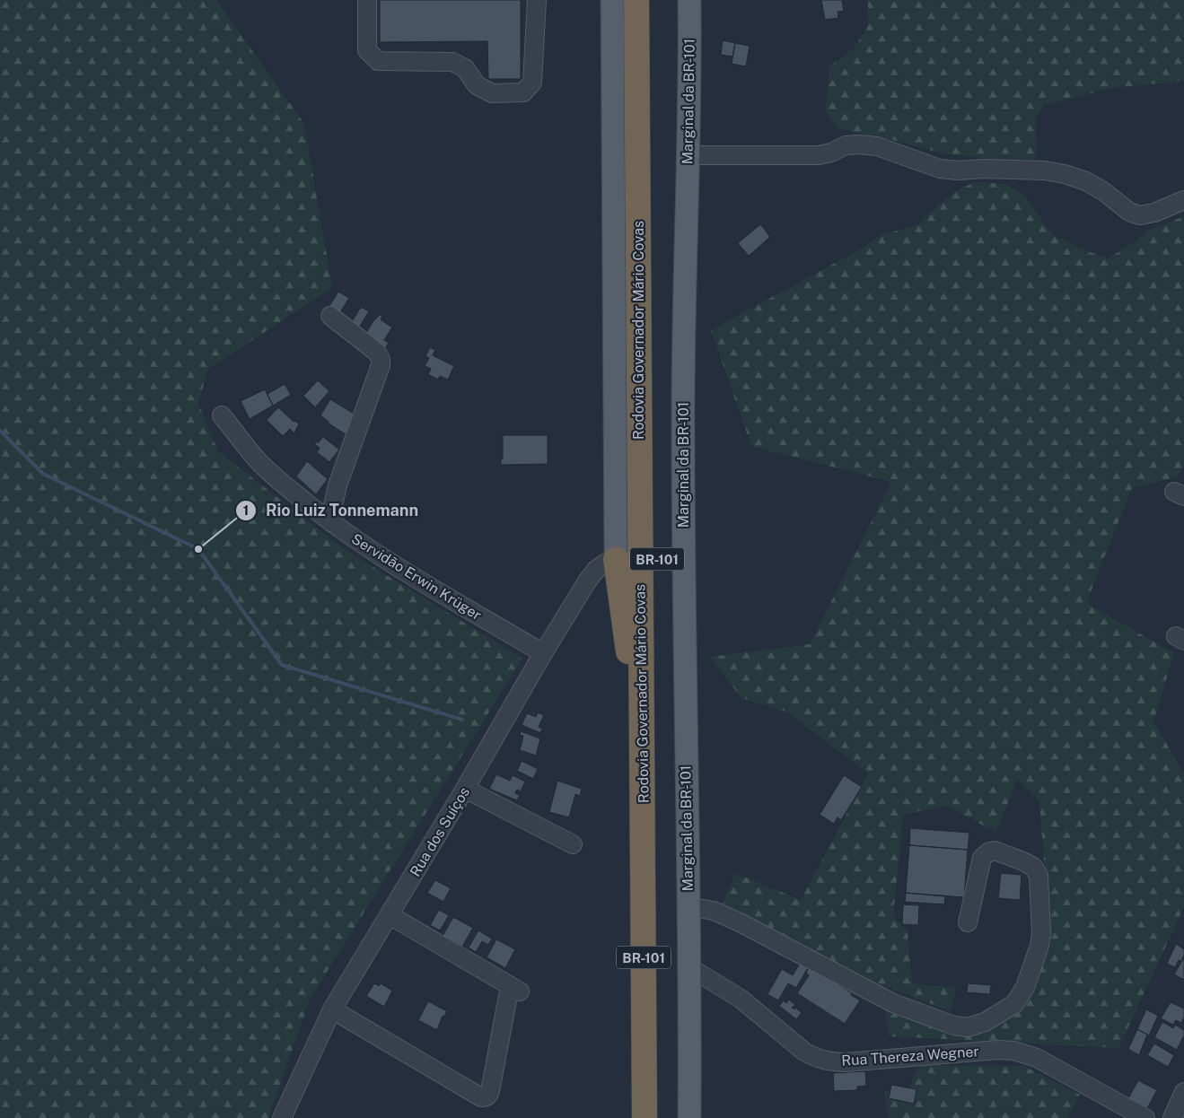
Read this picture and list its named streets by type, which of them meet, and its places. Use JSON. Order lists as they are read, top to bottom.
{
  "streets": {
    "highway": ["Rodovia Governador Mário Covas", "BR-101"],
    "main road": ["Marginal da BR-101"],
    "street": ["Servidão Erwin Krüger", "Rua dos Suíços", "Rua Thereza Wegner"]
  },
  "crossings": [
    ["Marginal da BR-101", "Rua Thereza Wegner"],
    ["Servidão Erwin Krüger", "Rua dos Suíços"]
  ],
  "places": ["Rio Luiz Tonnemann"]
}
